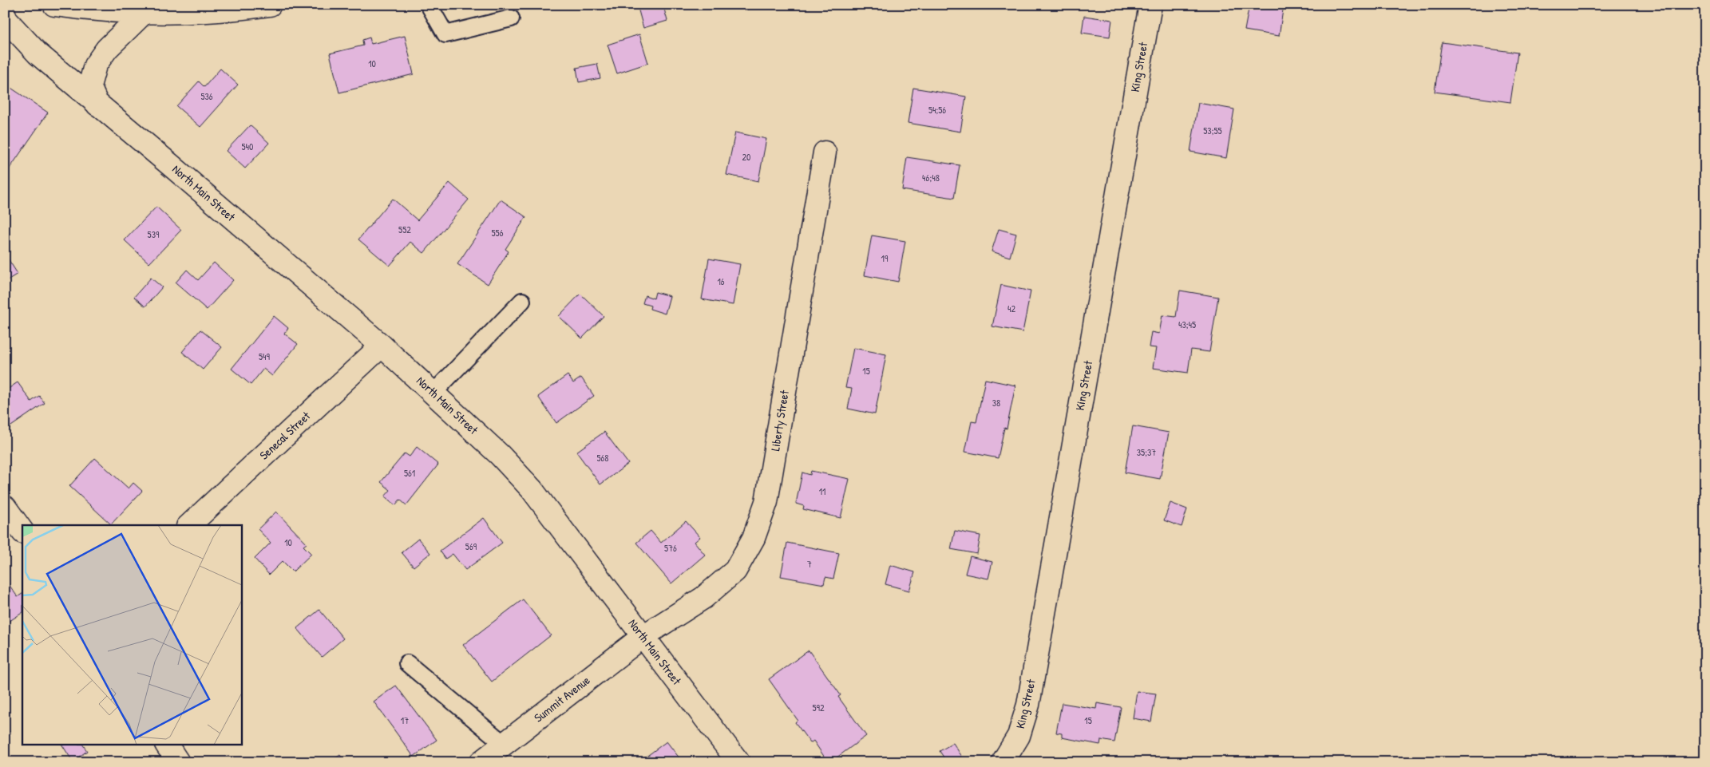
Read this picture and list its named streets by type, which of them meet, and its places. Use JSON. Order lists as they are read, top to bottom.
{
  "streets": {
    "street": [
      "King Street",
      "North Main Street",
      "Liberty Street",
      "Senecal Street",
      "Summit Avenue"
    ]
  },
  "crossings": [
    ["North Main Street", "Liberty Street"],
    ["North Main Street", "Senecal Street"],
    ["North Main Street", "Summit Avenue"],
    ["Liberty Street", "Summit Avenue"]
  ],
  "house_numbers": [
    "10",
    "536",
    "54;56",
    "53;55",
    "540",
    "20",
    "46;48",
    "552",
    "556",
    "539",
    "19",
    "16",
    "42",
    "43;45",
    "549",
    "15",
    "38",
    "35;37",
    "568",
    "561",
    "11",
    "10",
    "569",
    "576",
    "7",
    "592",
    "17",
    "15"
  ]
}
